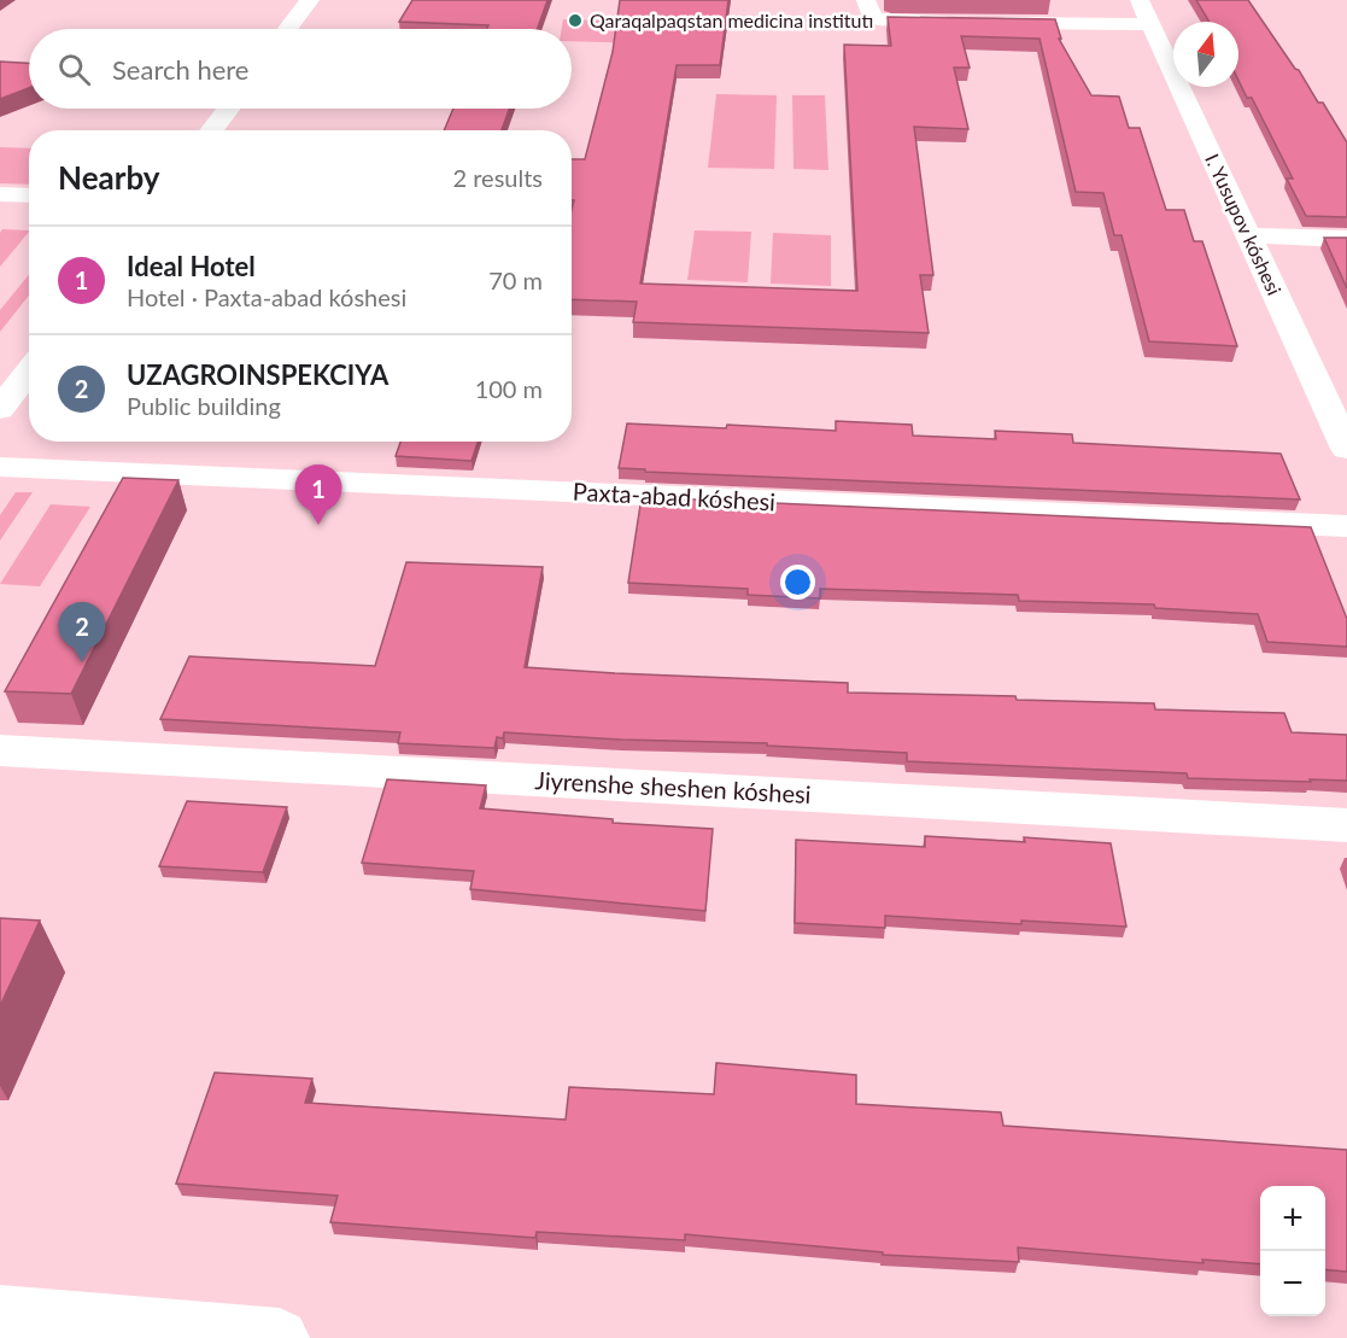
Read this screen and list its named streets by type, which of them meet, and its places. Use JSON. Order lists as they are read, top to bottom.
{
  "streets": {
    "street": ["I. Yusupov kóshesi", "Paxta-abad kóshesi", "Jiyrenshe sheshen kóshesi"]
  },
  "places": ["Qaraqalpaqstan medicina institutı"],
  "north": "top",
  "page": {
    "search": "Search here",
    "heading": ["Nearby", "2 results"],
    "list": [
      {
        "mark": "1",
        "name": "Ideal Hotel",
        "note": "Hotel · Paxta-abad kóshesi",
        "value": "70 m"
      },
      {
        "mark": "2",
        "name": "UZAGROINSPEKCIYA",
        "note": "Public building",
        "value": "100 m"
      }
    ],
    "pins": ["1", "2"],
    "map_buttons": ["+", "−"]
  }
}
